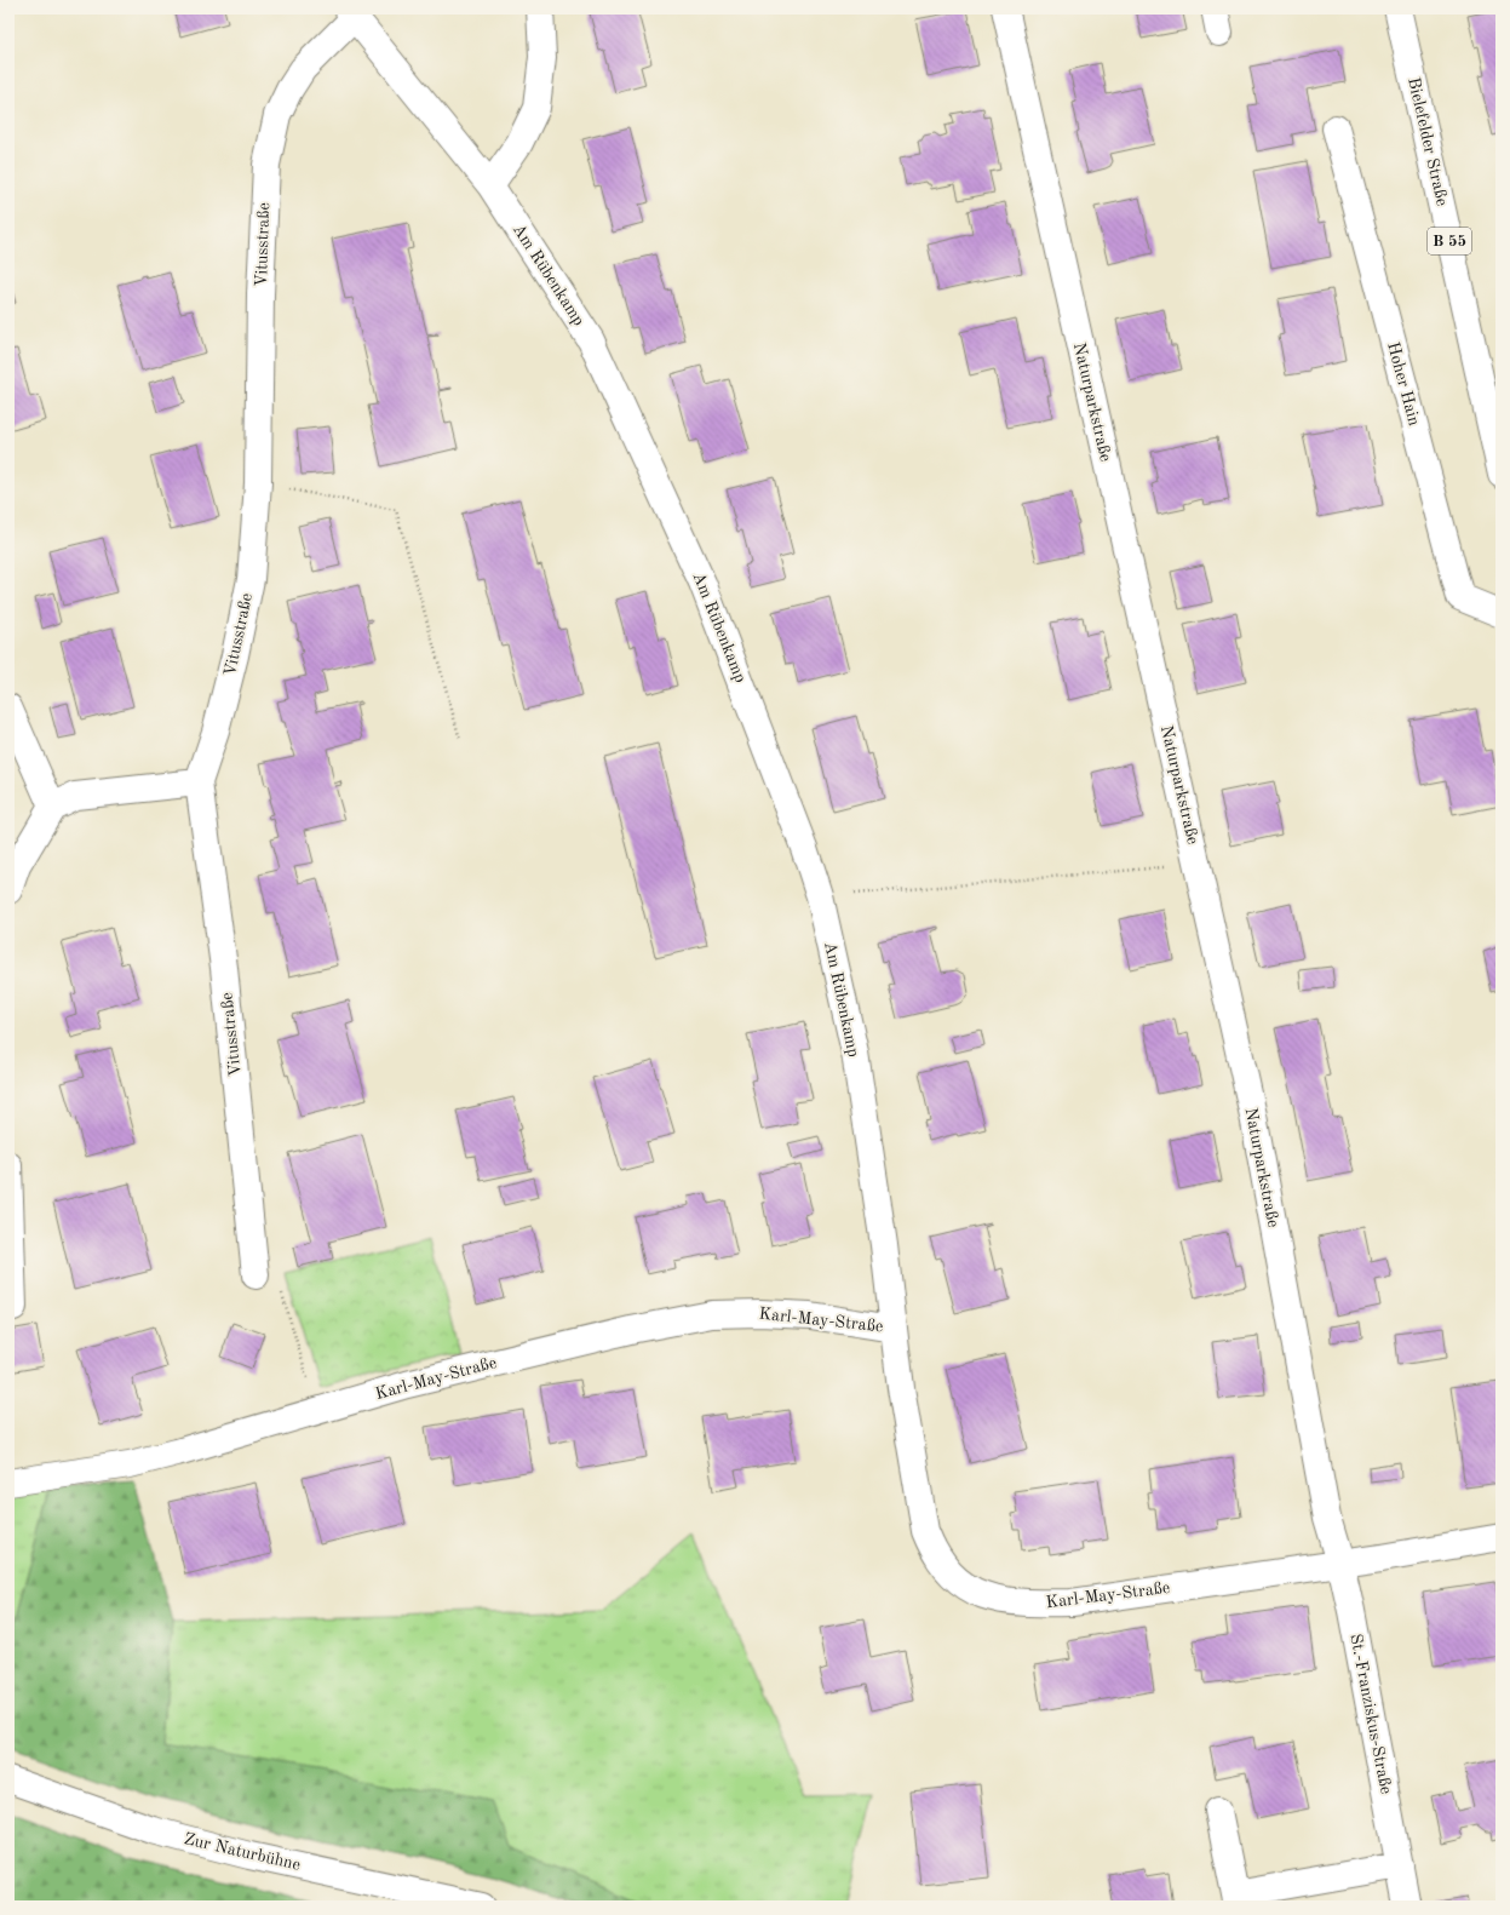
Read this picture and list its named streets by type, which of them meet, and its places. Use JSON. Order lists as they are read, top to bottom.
{
  "streets": {
    "street": [
      "Bielefelder Straße",
      "B 55",
      "Vitusstraße",
      "Am Rübenkamp",
      "Hoher Hain",
      "Naturparkstraße",
      "Karl-May-Straße",
      "St.-Franziskus-Straße",
      "Zur Naturbühne"
    ]
  },
  "crossings": [
    ["Vitusstraße", "Am Rübenkamp"],
    ["Am Rübenkamp", "Karl-May-Straße"],
    ["Naturparkstraße", "Karl-May-Straße"],
    ["Naturparkstraße", "St.-Franziskus-Straße"],
    ["Karl-May-Straße", "St.-Franziskus-Straße"]
  ]
}
